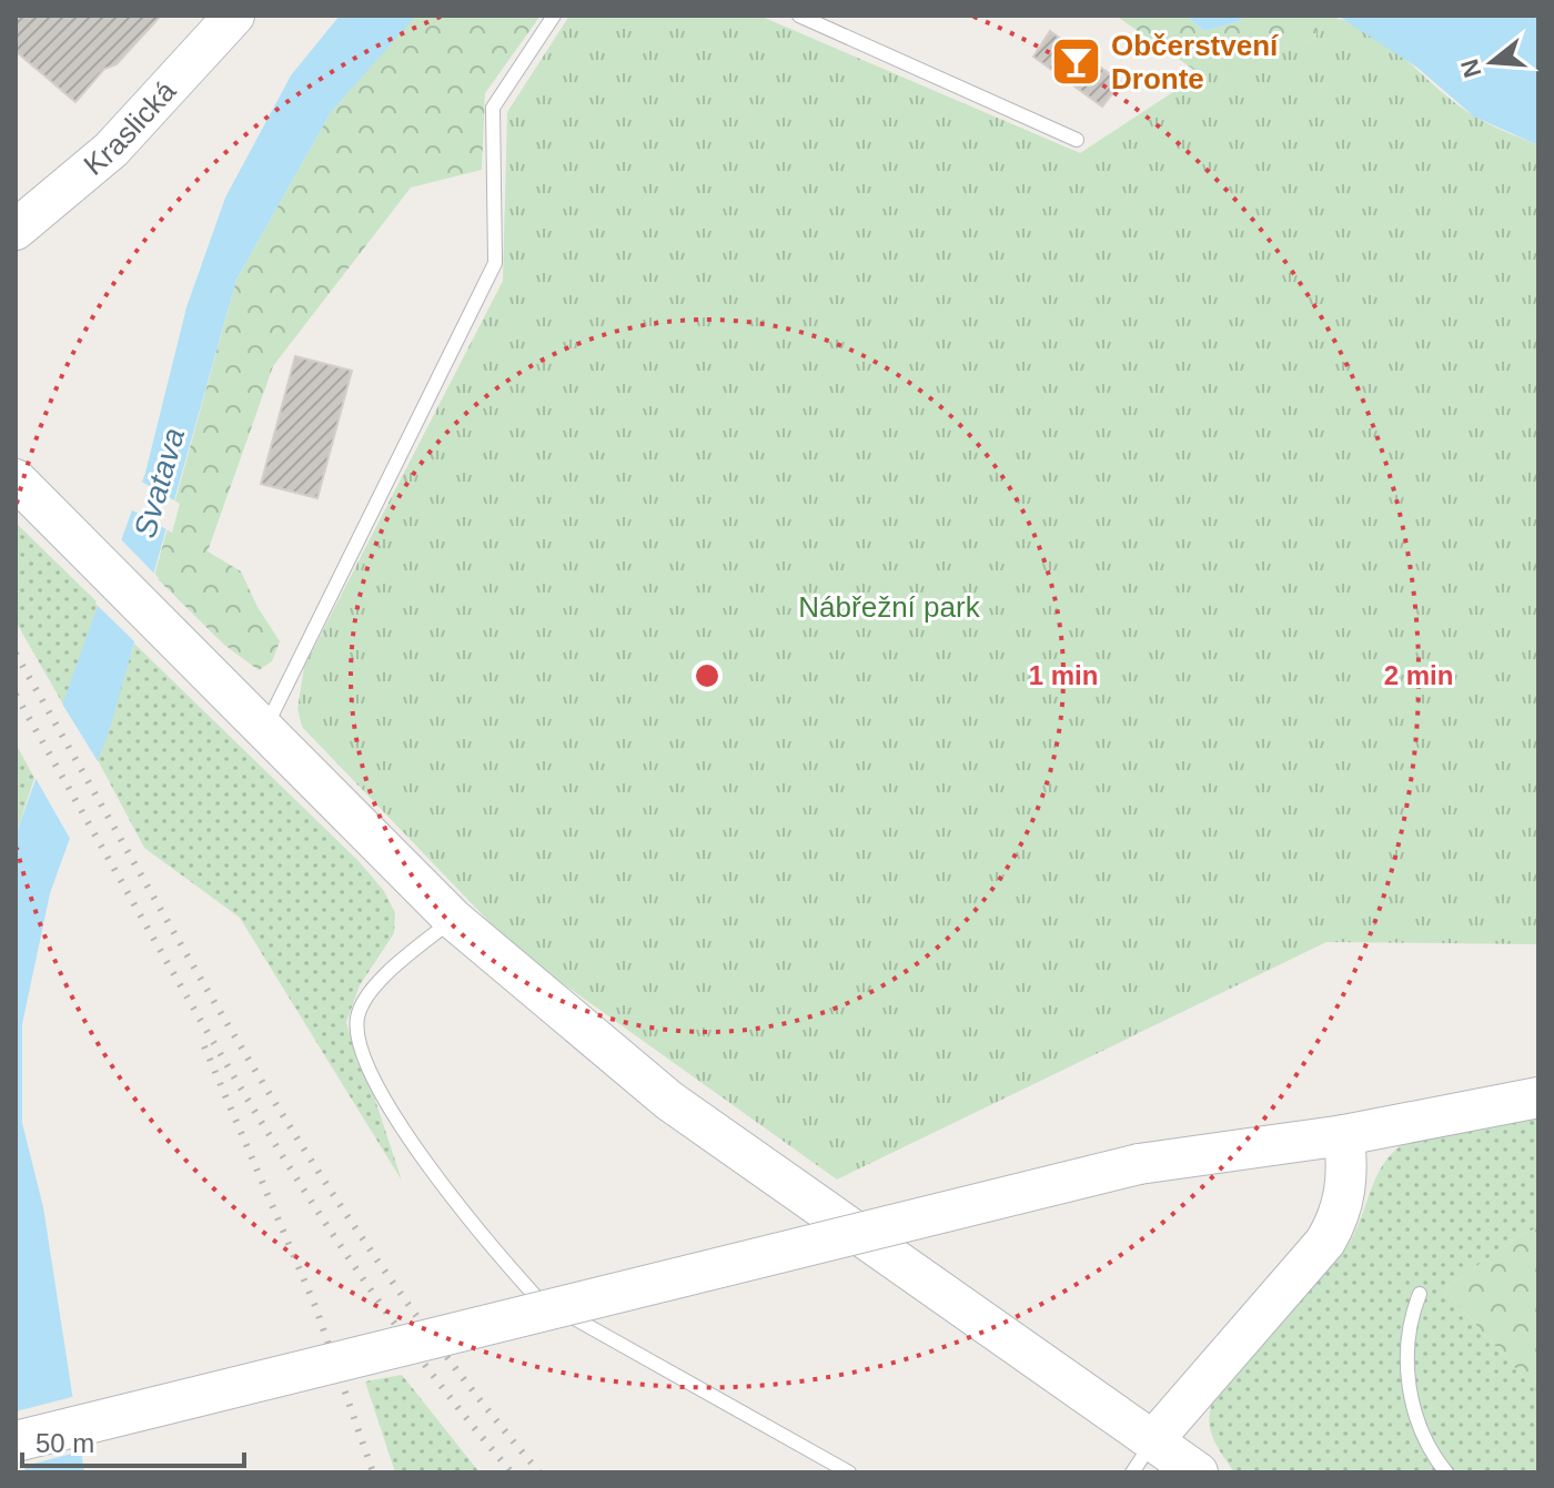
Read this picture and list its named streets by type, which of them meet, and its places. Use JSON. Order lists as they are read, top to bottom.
{
  "streets": {
    "main road": ["Kraslická"]
  },
  "water": ["Svatava"],
  "parks": ["Nábřežní park"],
  "places": {
    "bar": ["Občerstvení Dronte"]
  },
  "scale_bar": "50 m",
  "north": "left",
  "rings": ["1 min", "2 min"]
}
